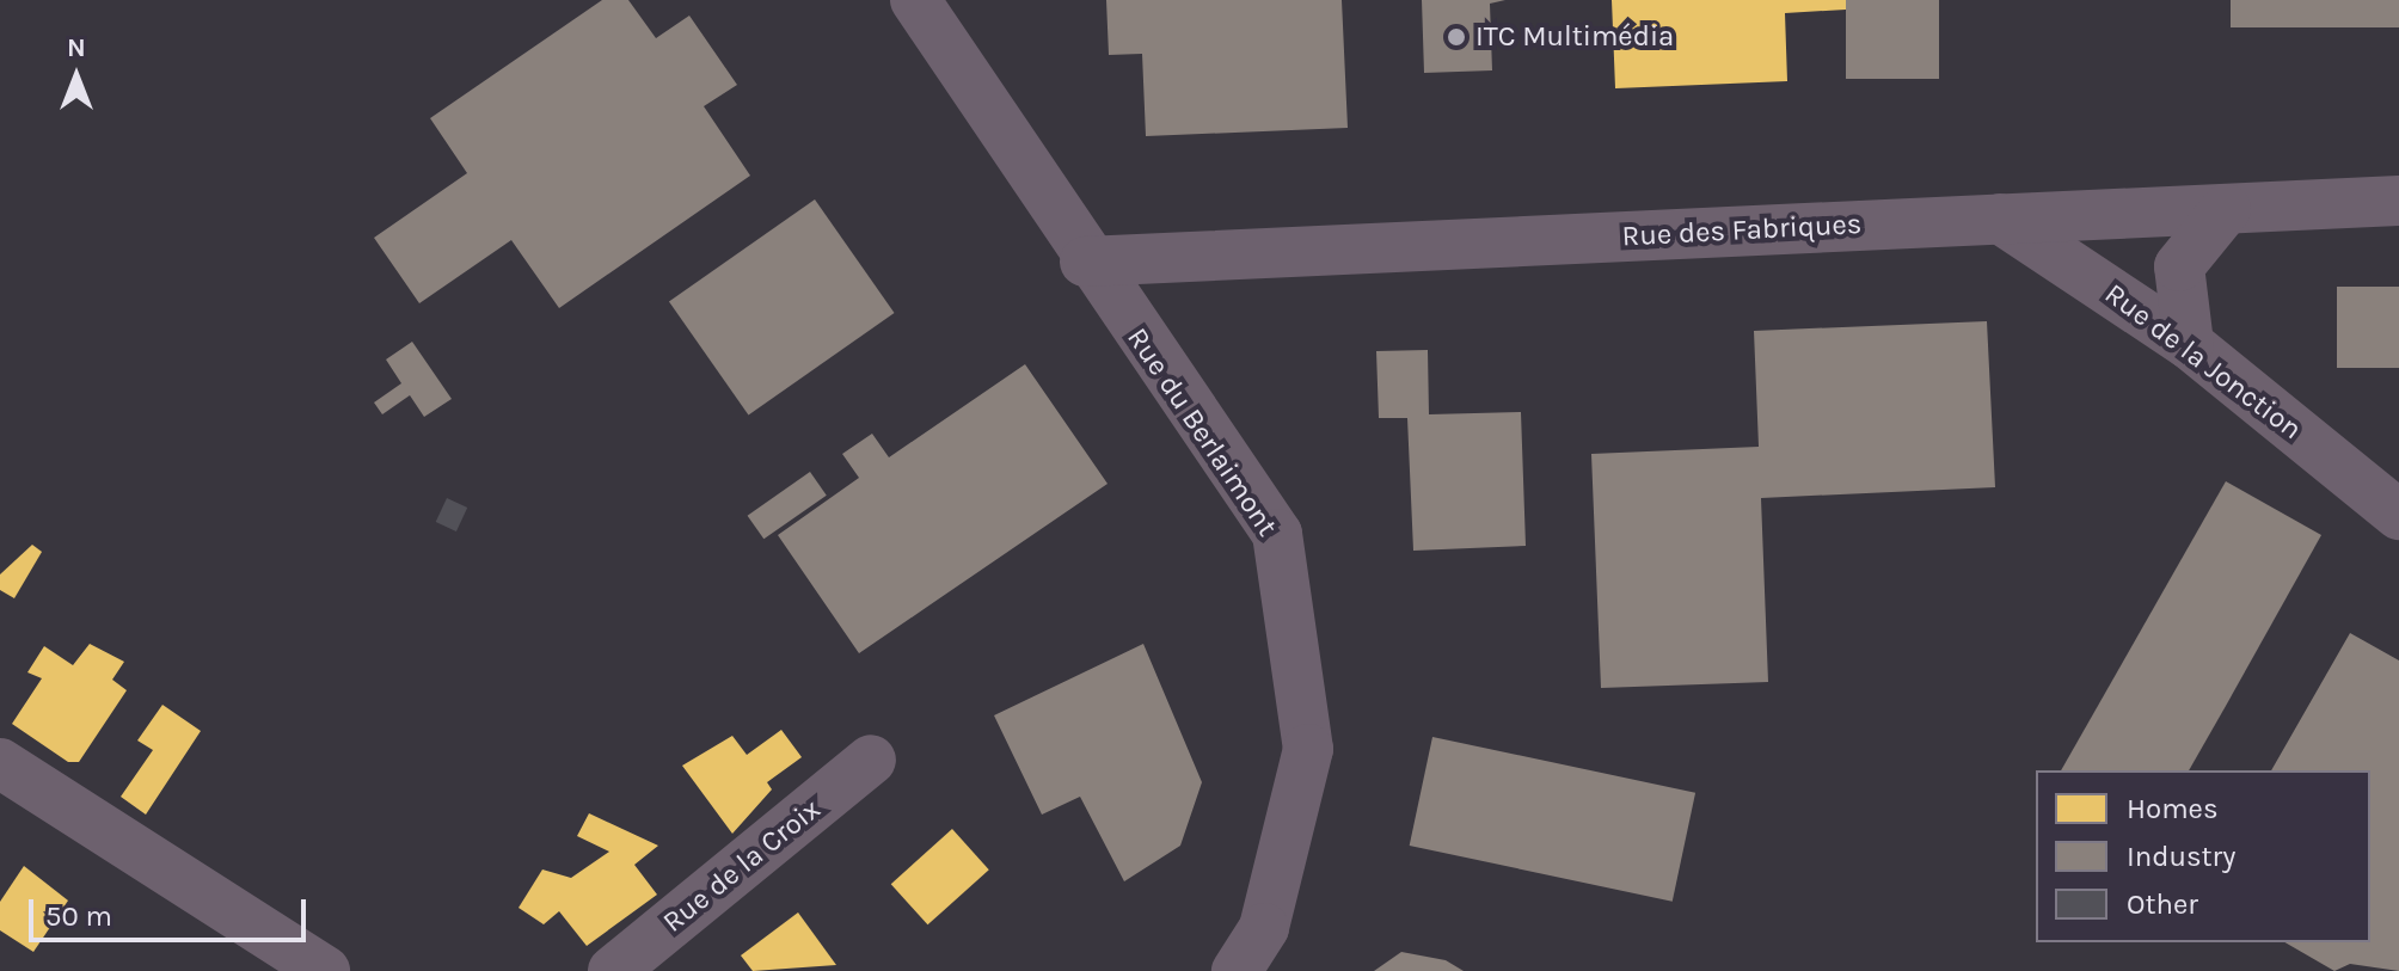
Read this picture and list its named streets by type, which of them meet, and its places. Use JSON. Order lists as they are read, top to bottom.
{
  "streets": {
    "street": [
      "Rue des Fabriques",
      "Rue de la Jonction",
      "Rue du Berlaimont",
      "Rue de la Croix"
    ]
  },
  "crossings": [
    ["Rue des Fabriques", "Rue de la Jonction"],
    ["Rue des Fabriques", "Rue du Berlaimont"]
  ],
  "places": ["ITC Multimédia"],
  "legend": ["Homes", "Industry", "Other"],
  "scale_bar": "50 m",
  "north": "top"
}
